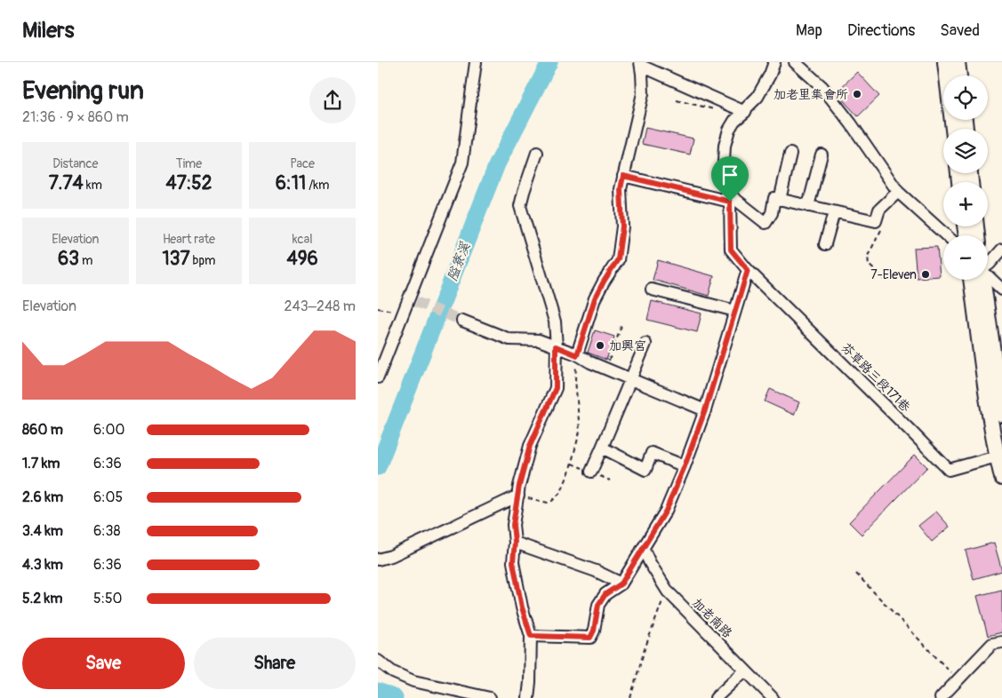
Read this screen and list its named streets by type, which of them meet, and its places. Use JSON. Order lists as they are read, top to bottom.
{
  "streets": {
    "street": ["芬草路三段171巷", "加老南路"]
  },
  "water": ["隘寮溪"],
  "places": ["加老里集會所", "7-Eleven", "加興宮"],
  "page": {
    "header": "Milers",
    "nav": ["Map", "Directions", "Saved"],
    "heading": ["Evening run", "21:36 · 9 × 860 m"],
    "map_buttons": ["+", "−"],
    "stats": [
      ["Distance", "7.74 km"],
      ["Time", "47:52"],
      ["Pace", "6:11 /km"],
      ["Elevation", "63 m"],
      ["Heart rate", "137 bpm"],
      ["kcal", "496"]
    ],
    "chart": ["Elevation", "243–248 m"],
    "list": [
      {
        "name": "860 m",
        "note": "6:00"
      },
      {
        "name": "1.7 km",
        "note": "6:36"
      },
      {
        "name": "2.6 km",
        "note": "6:05"
      },
      {
        "name": "3.4 km",
        "note": "6:38"
      },
      {
        "name": "4.3 km",
        "note": "6:36"
      },
      {
        "name": "5.2 km",
        "note": "5:50"
      }
    ],
    "buttons": ["Save", "Share"]
  }
}
